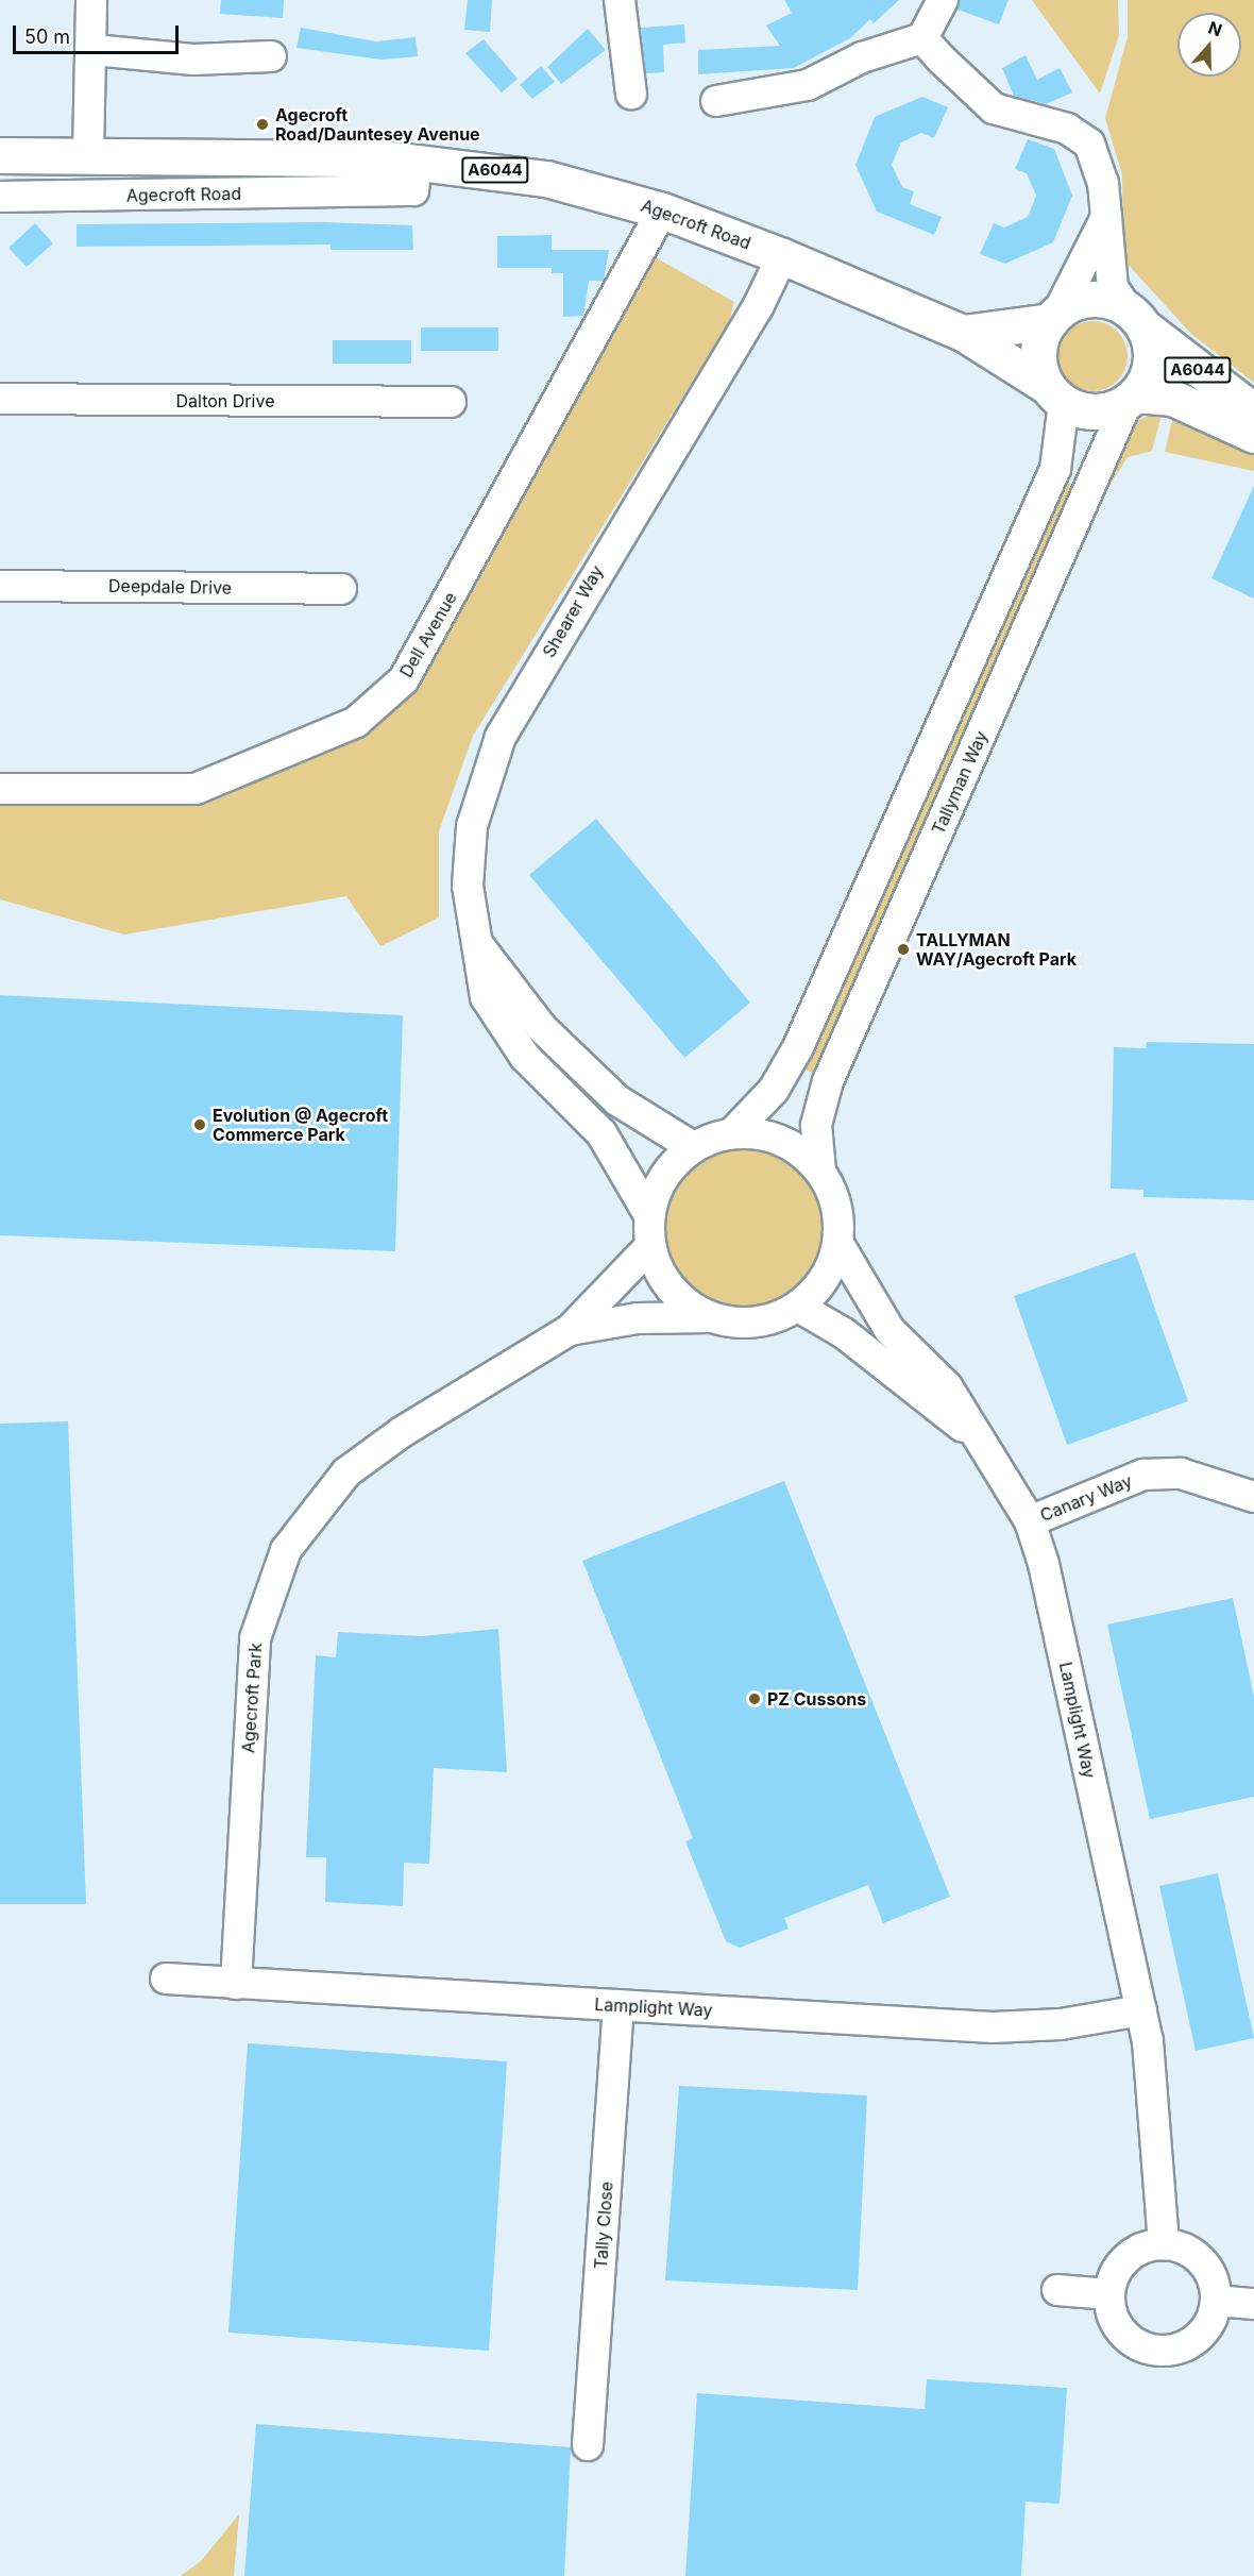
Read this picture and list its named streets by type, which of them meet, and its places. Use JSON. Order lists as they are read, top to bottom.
{
  "streets": {
    "main road": ["A6044", "Agecroft Road"],
    "street": [
      "Dalton Drive",
      "Deepdale Drive",
      "Shearer Way",
      "Dell Avenue",
      "Tallyman Way",
      "Canary Way",
      "Agecroft Park",
      "Lamplight Way",
      "Tally Close"
    ]
  },
  "crossings": [
    ["A6044", "Agecroft Road"],
    ["A6044", "Tallyman Way"],
    ["Agecroft Road", "Shearer Way"],
    ["Agecroft Road", "Dell Avenue"],
    ["Agecroft Road", "Tallyman Way"],
    ["Shearer Way", "Tallyman Way"],
    ["Shearer Way", "Lamplight Way"],
    ["Tallyman Way", "Lamplight Way"],
    ["Canary Way", "Lamplight Way"],
    ["Agecroft Park", "Lamplight Way"],
    ["Lamplight Way", "Tally Close"]
  ],
  "places": [
    "Agecroft Road/Dauntesey Avenue",
    "TALLYMAN WAY/Agecroft Park",
    "Evolution @ Agecroft Commerce Park",
    "PZ Cussons"
  ],
  "scale_bar": "50 m",
  "north": "top"
}
